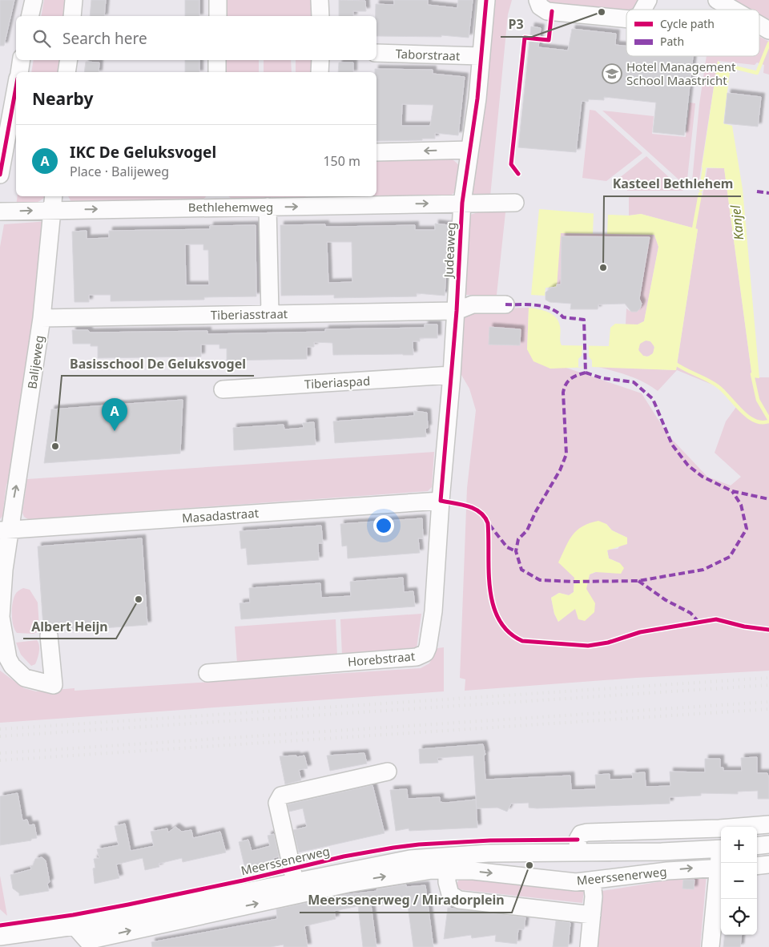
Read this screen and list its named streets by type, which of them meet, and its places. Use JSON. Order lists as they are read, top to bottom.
{
  "streets": {
    "street": [
      "Taborstraat",
      "Bethlehemweg",
      "Judeaweg",
      "Tiberiasstraat",
      "Balijeweg",
      "Tiberiaspad",
      "Masadastraat",
      "Horebstraat",
      "Meerssenerweg"
    ]
  },
  "crossings": [
    ["Taborstraat", "Judeaweg"],
    ["Bethlehemweg", "Judeaweg"],
    ["Bethlehemweg", "Balijeweg"],
    ["Judeaweg", "Tiberiasstraat"],
    ["Judeaweg", "Tiberiaspad"],
    ["Judeaweg", "Masadastraat"],
    ["Judeaweg", "Horebstraat"],
    ["Tiberiasstraat", "Balijeweg"],
    ["Balijeweg", "Masadastraat"],
    ["Masadastraat", "Horebstraat"]
  ],
  "one_way": ["Bethlehemweg", "Balijeweg"],
  "water": ["Kanjel"],
  "places": {
    "other": [
      "P3",
      "Kasteel Bethlehem",
      "Basisschool De Geluksvogel",
      "Albert Heijn",
      "Meerssenerweg / Miradorplein"
    ],
    "school or university": ["Hotel Management School Maastricht"]
  },
  "legend": ["Cycle path", "Path"],
  "page": {
    "search": "Search here",
    "heading": "Nearby",
    "list": [
      {
        "mark": "A",
        "name": "IKC De Geluksvogel",
        "note": "Place · Balijeweg",
        "value": "150 m"
      }
    ],
    "pins": "A",
    "map_buttons": ["+", "−"]
  }
}
